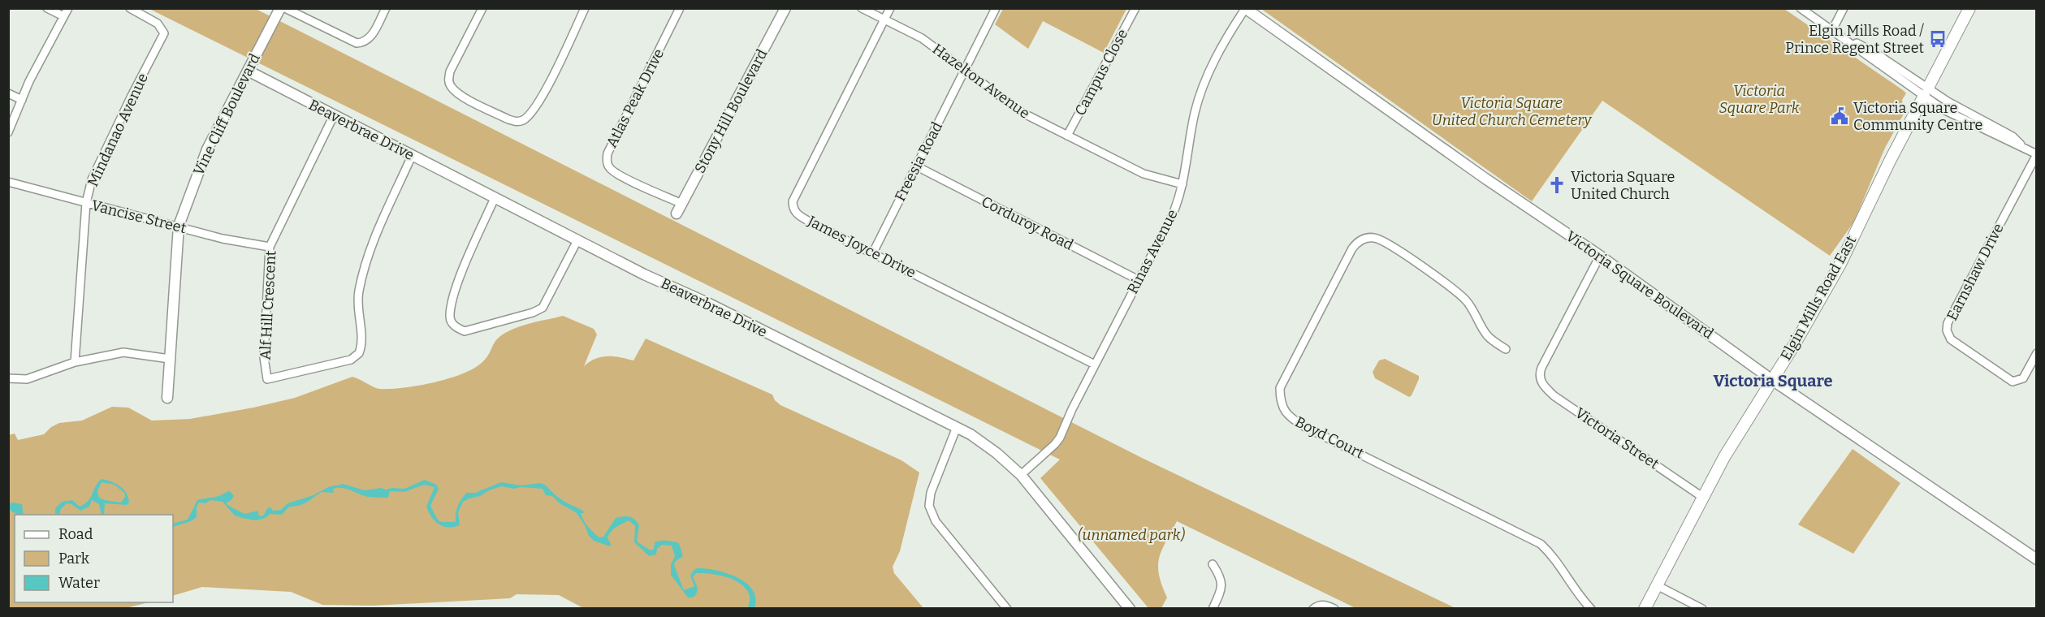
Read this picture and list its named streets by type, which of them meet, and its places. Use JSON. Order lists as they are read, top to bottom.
{
  "streets": {
    "main road": ["Elgin Mills Road East"],
    "street": [
      "Campus Close",
      "Hazelton Avenue",
      "Atlas Peak Drive",
      "Stony Hill Boulevard",
      "Vine Cliff Boulevard",
      "Mindanao Avenue",
      "Beaverbrae Drive",
      "Freesia Road",
      "Vancise Street",
      "Corduroy Road",
      "James Joyce Drive",
      "Rinas Avenue",
      "Earnshaw Drive",
      "Victoria Square Boulevard",
      "Alf Hill Crescent",
      "Boyd Court",
      "Victoria Street"
    ]
  },
  "crossings": [
    ["Campus Close", "Hazelton Avenue"],
    ["Hazelton Avenue", "Freesia Road"],
    ["Hazelton Avenue", "James Joyce Drive"],
    ["Hazelton Avenue", "Rinas Avenue"],
    ["Atlas Peak Drive", "Stony Hill Boulevard"],
    ["Vine Cliff Boulevard", "Beaverbrae Drive"],
    ["Vine Cliff Boulevard", "Vancise Street"],
    ["Mindanao Avenue", "Vancise Street"],
    ["Beaverbrae Drive", "Rinas Avenue"],
    ["Beaverbrae Drive", "Alf Hill Crescent"],
    ["Freesia Road", "Corduroy Road"],
    ["Freesia Road", "James Joyce Drive"],
    ["Vancise Street", "Alf Hill Crescent"],
    ["Corduroy Road", "Rinas Avenue"],
    ["James Joyce Drive", "Rinas Avenue"],
    ["Rinas Avenue", "Victoria Square Boulevard"],
    ["Victoria Square Boulevard", "Elgin Mills Road East"],
    ["Victoria Square Boulevard", "Victoria Street"],
    ["Elgin Mills Road East", "Victoria Street"]
  ],
  "districts": ["Victoria Square"],
  "parks": ["Victoria Square Park", "Victoria Square United Church Cemetery", "(unnamed park)"],
  "places": {
    "bus stop": ["Elgin Mills Road / Prince Regent Street"],
    "public building": ["Victoria Square Community Centre"],
    "church": ["Victoria Square United Church"]
  },
  "legend": ["Road", "Park", "Water"]
}
